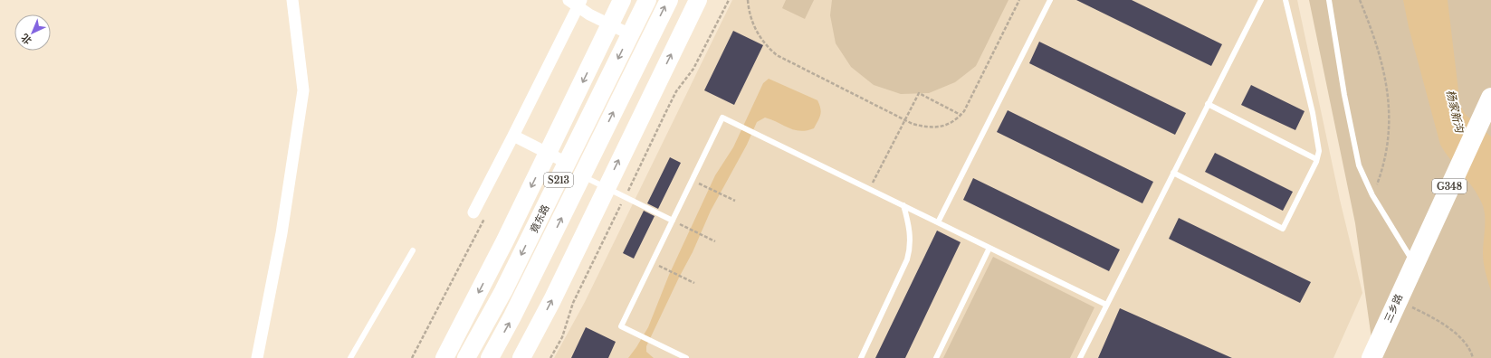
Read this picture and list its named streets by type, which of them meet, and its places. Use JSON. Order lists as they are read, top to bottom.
{
  "streets": {
    "highway": ["G348", "三乡路"],
    "main road": ["S213", "竟东路"]
  },
  "crossings": [
    ["G348", "三乡路"]
  ],
  "water": ["杨家新沟"],
  "north": "bottom left"
}
